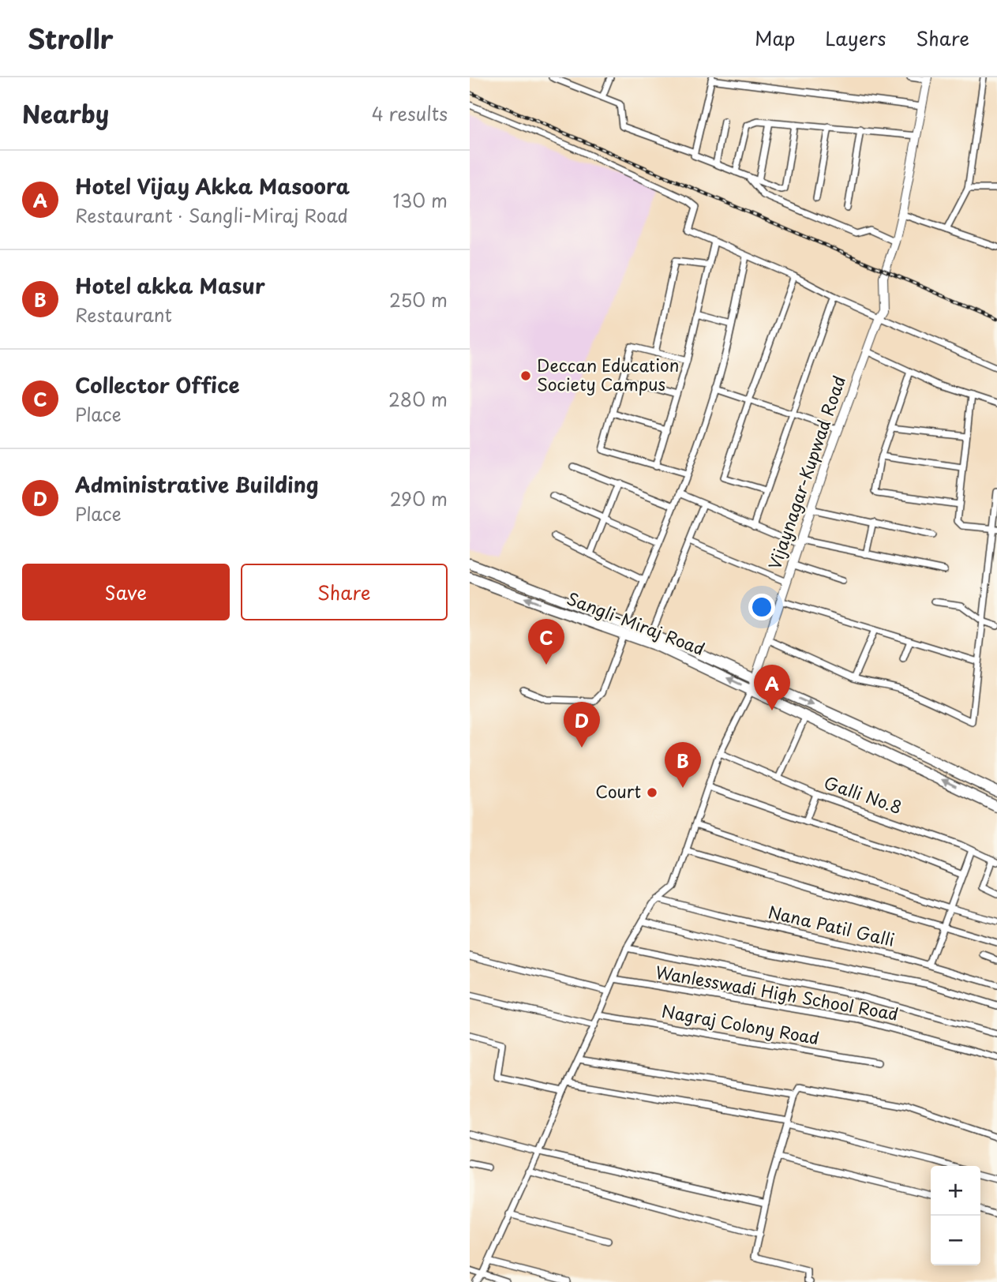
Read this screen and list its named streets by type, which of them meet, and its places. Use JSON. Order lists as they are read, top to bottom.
{
  "streets": {
    "highway": ["Sangli-Miraj Road"],
    "street": [
      "Vijaynagar-Kupwad Road",
      "Galli No.8",
      "Nana Patil Galli",
      "Wanlesswadi High School Road",
      "Nagraj Colony Road"
    ]
  },
  "crossings": [
    ["Vijaynagar-Kupwad Road", "Sangli-Miraj Road"]
  ],
  "places": ["Deccan Education Society Campus", "Court"],
  "page": {
    "header": "Strollr",
    "nav": ["Map", "Layers", "Share"],
    "heading": ["Nearby", "4 results"],
    "list": [
      {
        "mark": "A",
        "name": "Hotel Vijay Akka Masoora",
        "note": "Restaurant · Sangli-Miraj Road",
        "value": "130 m"
      },
      {
        "mark": "B",
        "name": "Hotel akka Masur",
        "note": "Restaurant",
        "value": "250 m"
      },
      {
        "mark": "C",
        "name": "Collector Office",
        "note": "Place",
        "value": "280 m"
      },
      {
        "mark": "D",
        "name": "Administrative Building",
        "note": "Place",
        "value": "290 m"
      }
    ],
    "buttons": ["Save", "Share"],
    "pins": [
      "C",
      "A",
      "D",
      "B"
    ],
    "map_buttons": ["+", "−"]
  }
}
